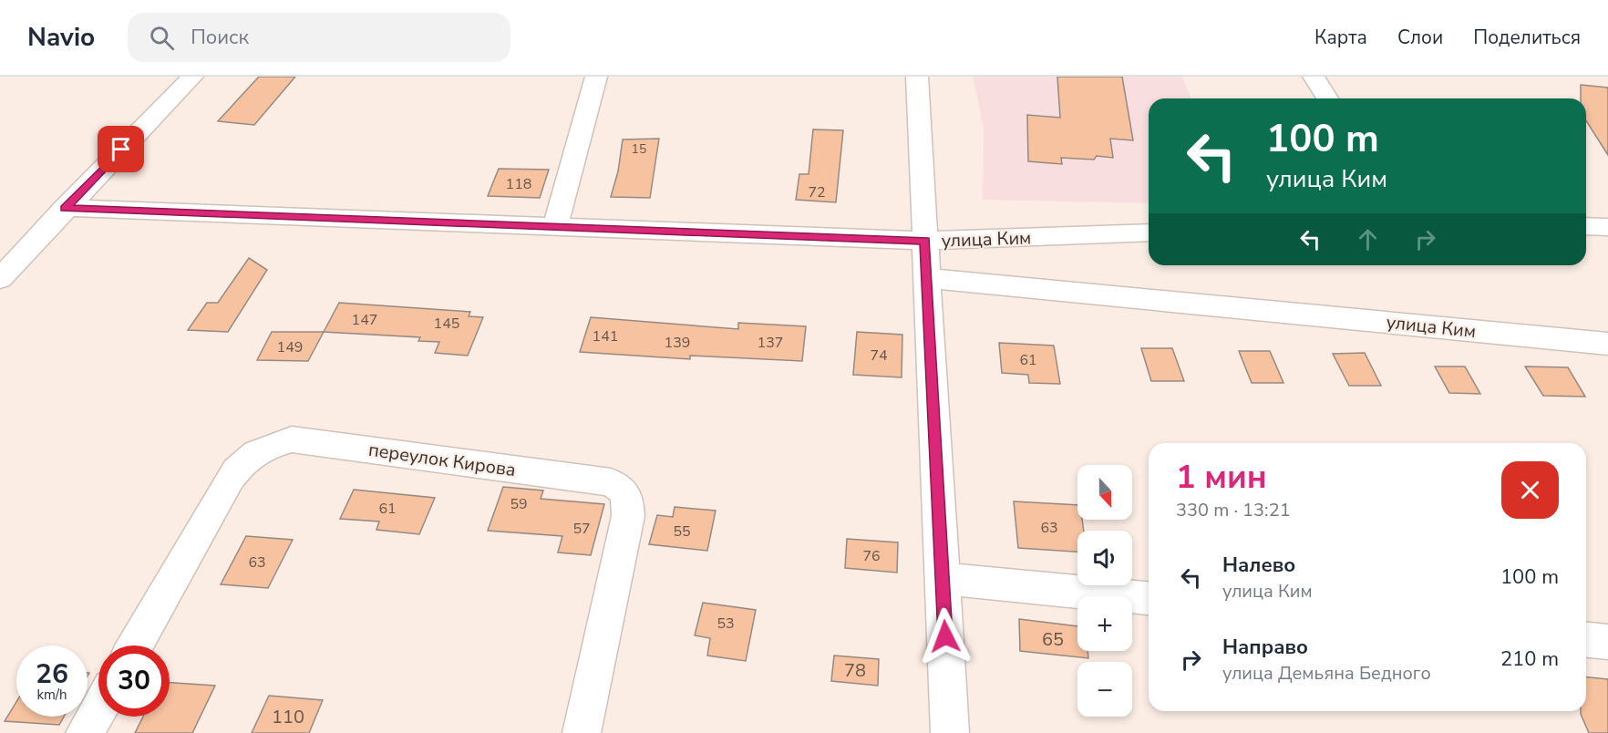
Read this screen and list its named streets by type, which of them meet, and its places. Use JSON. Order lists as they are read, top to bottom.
{
  "streets": {
    "street": ["улица Ким", "переулок Кирова"]
  },
  "house_numbers": [
    "15",
    "118",
    "72",
    "147",
    "145",
    "141",
    "139",
    "137",
    "149",
    "74",
    "61",
    "59",
    "61",
    "63",
    "57",
    "55",
    "76",
    "63",
    "53",
    "65",
    "78",
    "110"
  ],
  "north": "bottom",
  "page": {
    "header": "Navio",
    "search": "Поиск",
    "nav": ["Карта", "Слои", "Поделиться"],
    "turn": ["100 m", "улица Ким"],
    "heading": ["1 мин", "330 m · 13:21"],
    "map_buttons": ["+", "−"],
    "list": [
      {
        "name": "Налево",
        "note": "улица Ким",
        "value": "100 m"
      },
      {
        "name": "Направо",
        "note": "улица Демьяна Бедного",
        "value": "210 m"
      }
    ],
    "speed": "26 km/h",
    "limit": "30"
  }
}
